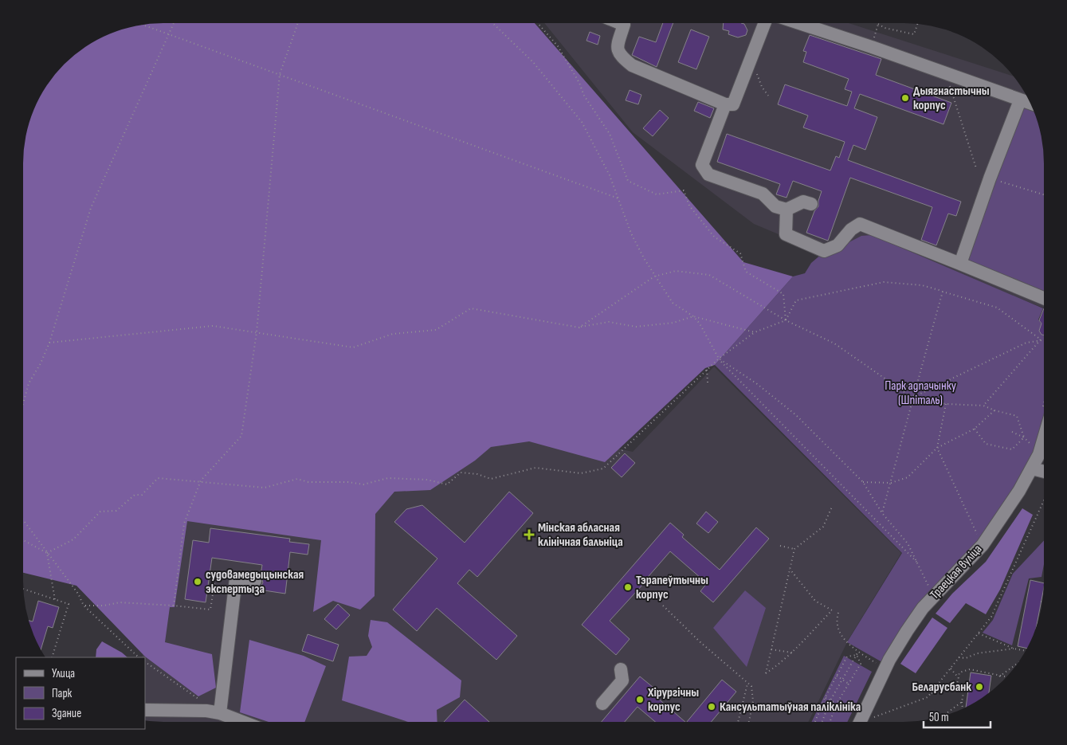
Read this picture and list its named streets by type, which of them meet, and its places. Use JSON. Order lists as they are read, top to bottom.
{
  "streets": {
    "street": ["Траецкая вуліца"]
  },
  "parks": ["Парк адпачынку (Шпіталь)"],
  "places": {
    "other": [
      "Дыягнастычны корпус",
      "судовамедыцынская экспертыза",
      "Тэрапеўтычны корпус",
      "Беларусбанк",
      "Хірургічны корпус",
      "Кансультатыўная паліклініка"
    ],
    "health": ["Мінская абласная клінічная бальніца"]
  },
  "legend": ["Улица", "Парк", "Здание"],
  "scale_bar": "50 m"
}
